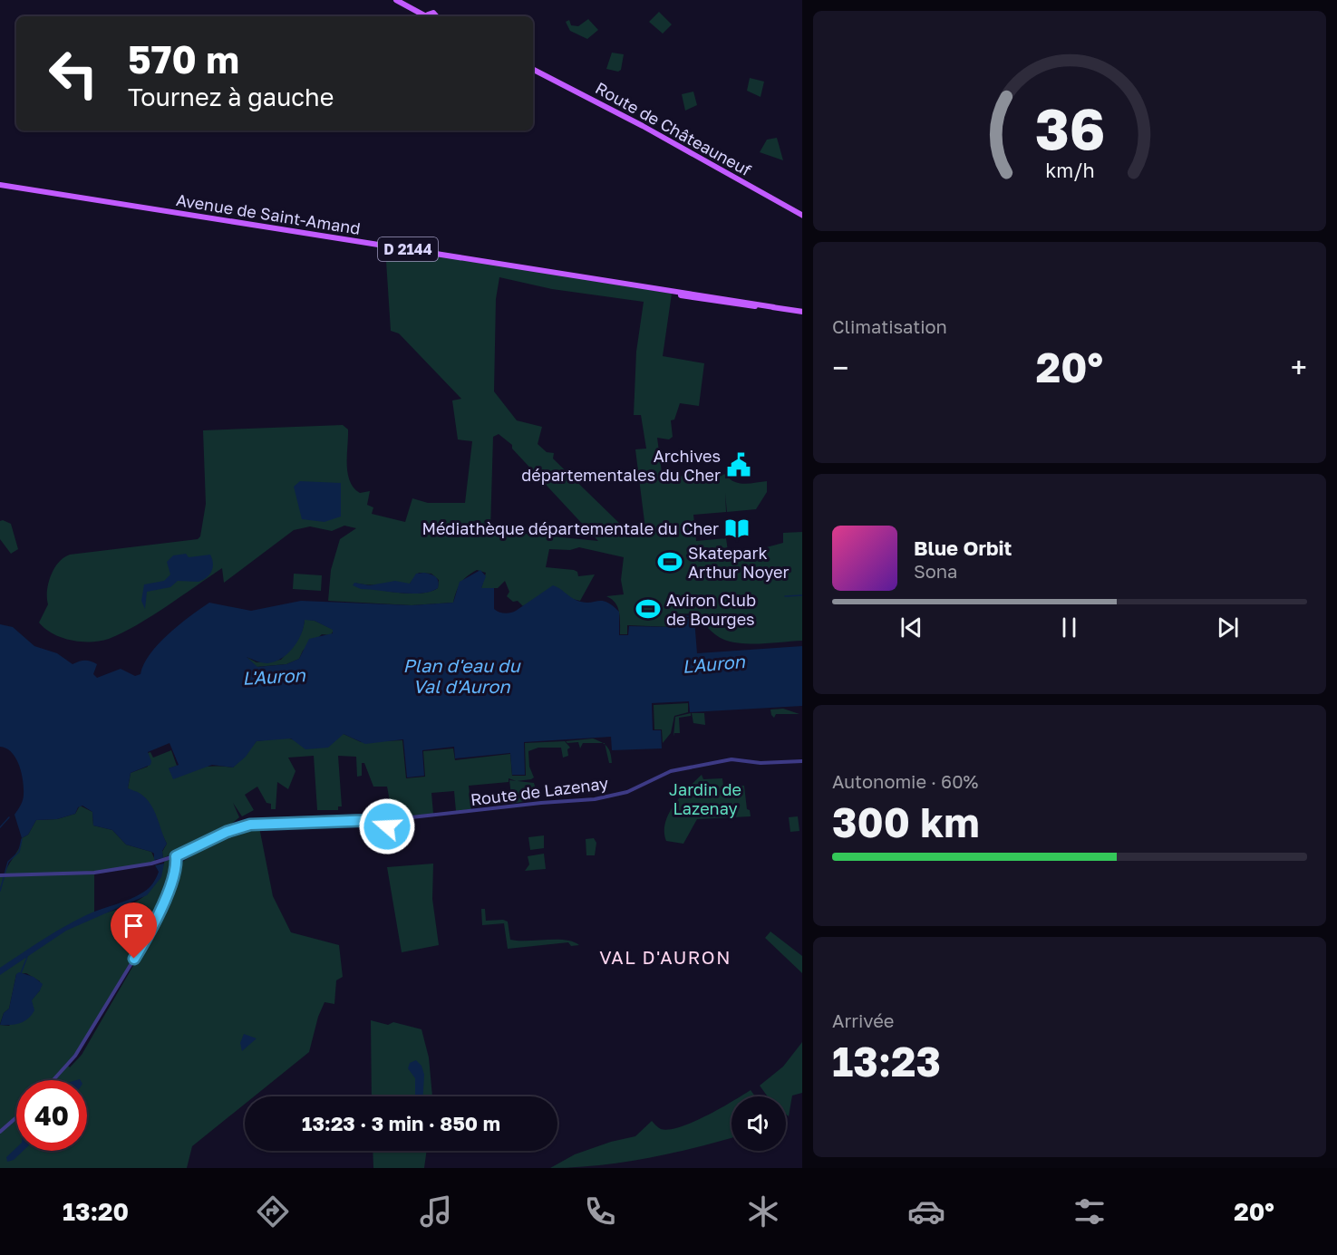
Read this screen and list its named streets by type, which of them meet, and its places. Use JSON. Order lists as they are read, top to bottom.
{
  "streets": {
    "main road": ["Route de Châteauneuf", "Avenue de Saint-Amand", "D 2144"],
    "street": ["Route de Lazenay"]
  },
  "districts": ["VAL D'AURON"],
  "water": ["L'Auron", "Plan d'eau du Val d'Auron"],
  "parks": ["Jardin de Lazenay"],
  "places": {
    "public building": ["Archives départementales du Cher"],
    "library": ["Médiathèque départementale du Cher"],
    "sports": ["Skatepark Arthur Noyer", "Aviron Club de Bourges"]
  },
  "page": {
    "turn": ["570 m", "Tournez à gauche"],
    "tile": [
      "Climatisation",
      ["Autonomie · 60%", "300 km"],
      ["Arrivée", "13:23"]
    ],
    "heat": ["−", "20°", "+"],
    "song": ["Blue Orbit", "Sona"],
    "limit": "40",
    "trip": "13:23 · 3 min · 850 m",
    "tabs": ["13:20", "20°"],
    "gauge": ["36", "km/h"]
  }
}
